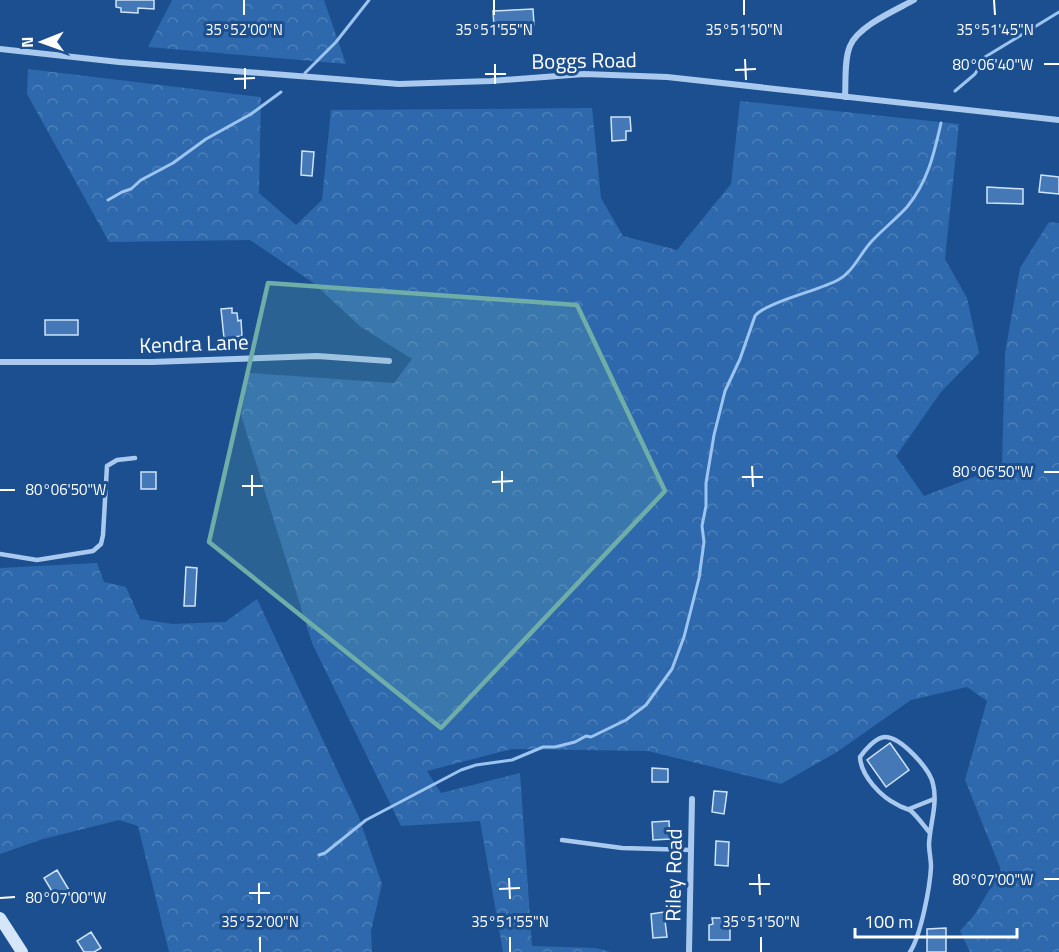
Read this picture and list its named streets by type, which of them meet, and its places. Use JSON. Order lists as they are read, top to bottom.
{
  "streets": {
    "street": ["Boggs Road", "Kendra Lane", "Riley Road"]
  },
  "scale_bar": "100 m",
  "north": "left",
  "coordinates": [
    "35°52'00\"N",
    "35°51'55\"N",
    "35°51'50\"N",
    "35°51'45\"N",
    "80°06'40\"W",
    "80°06'50\"W",
    "80°07'00\"W"
  ]
}
